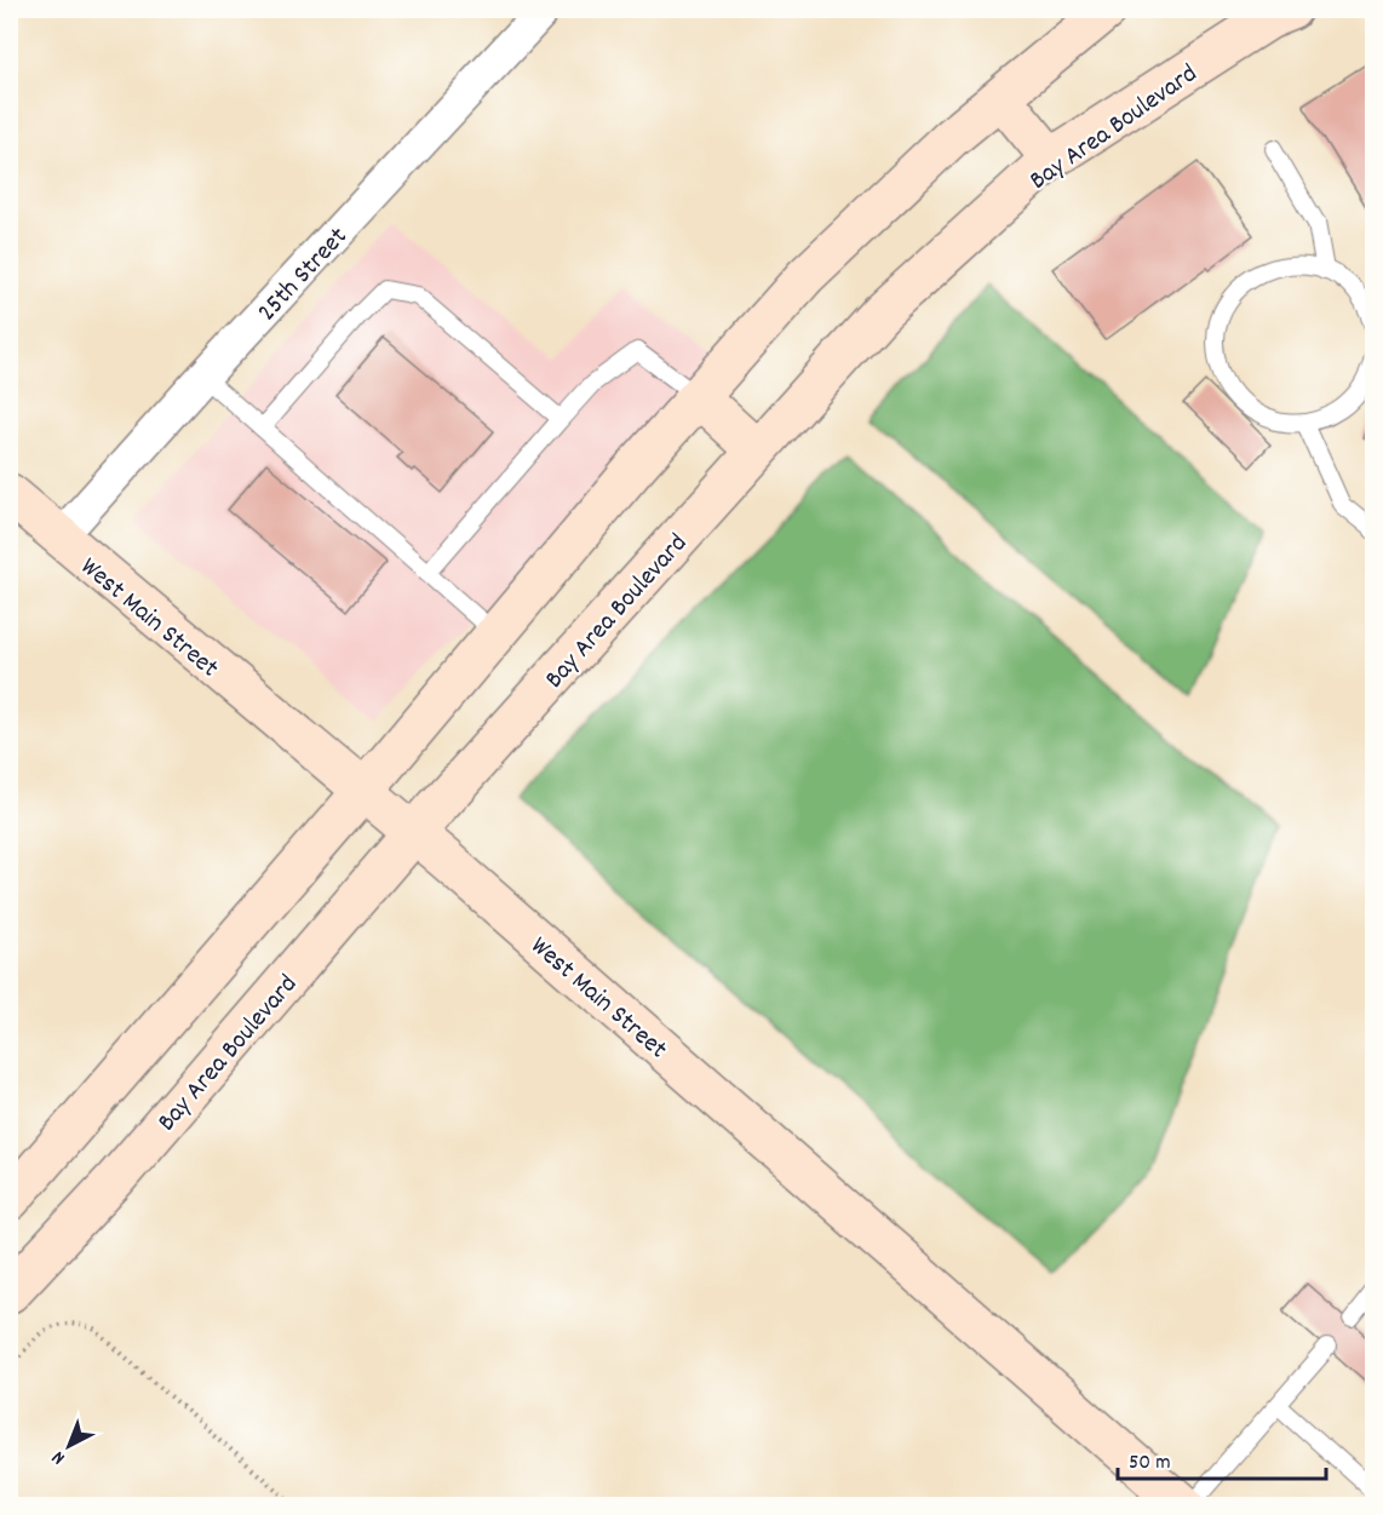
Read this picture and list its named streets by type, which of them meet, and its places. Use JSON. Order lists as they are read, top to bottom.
{
  "streets": {
    "main road": ["Bay Area Boulevard", "West Main Street"],
    "street": ["25th Street"]
  },
  "crossings": [
    ["Bay Area Boulevard", "West Main Street"],
    ["25th Street", "West Main Street"]
  ],
  "scale_bar": "50 m",
  "north": "bottom left"
}
